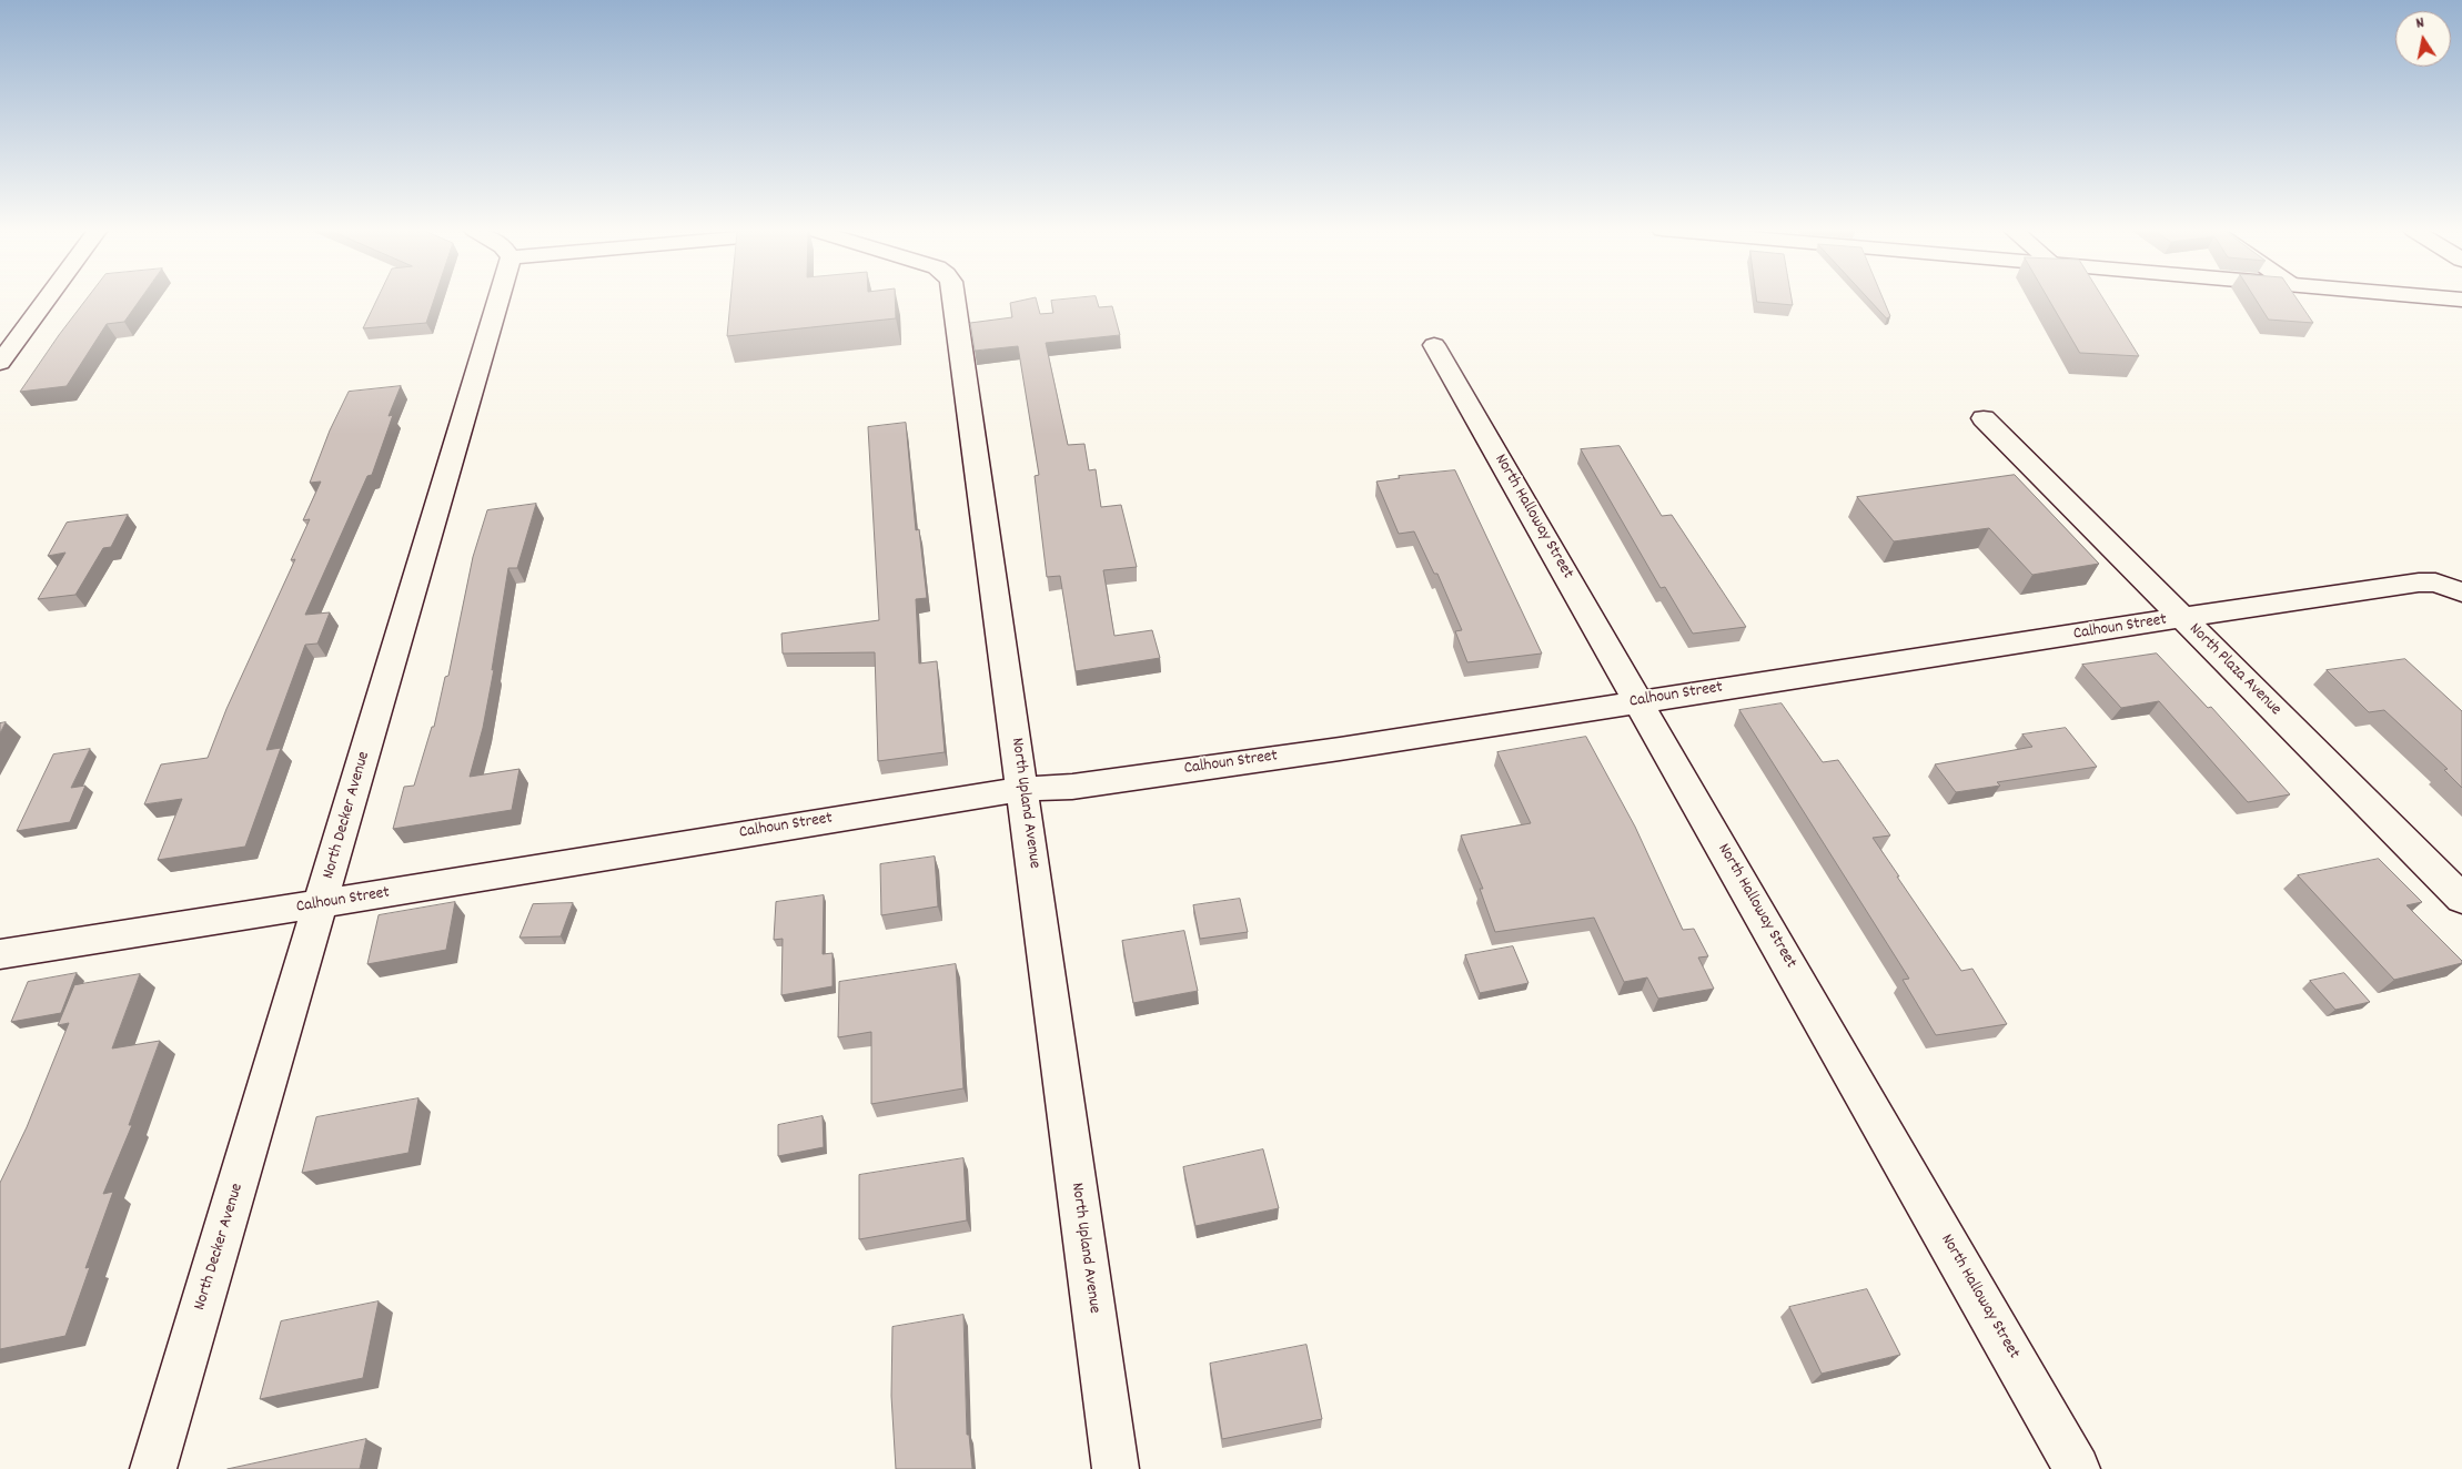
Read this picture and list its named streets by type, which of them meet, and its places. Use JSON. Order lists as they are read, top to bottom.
{
  "streets": {
    "street": [
      "North Halloway Street",
      "Calhoun Street",
      "North Plaza Avenue",
      "North Upland Avenue",
      "North Decker Avenue"
    ]
  },
  "crossings": [
    ["North Halloway Street", "Calhoun Street"],
    ["Calhoun Street", "North Plaza Avenue"],
    ["Calhoun Street", "North Upland Avenue"],
    ["Calhoun Street", "North Decker Avenue"]
  ],
  "north": "top"
}
